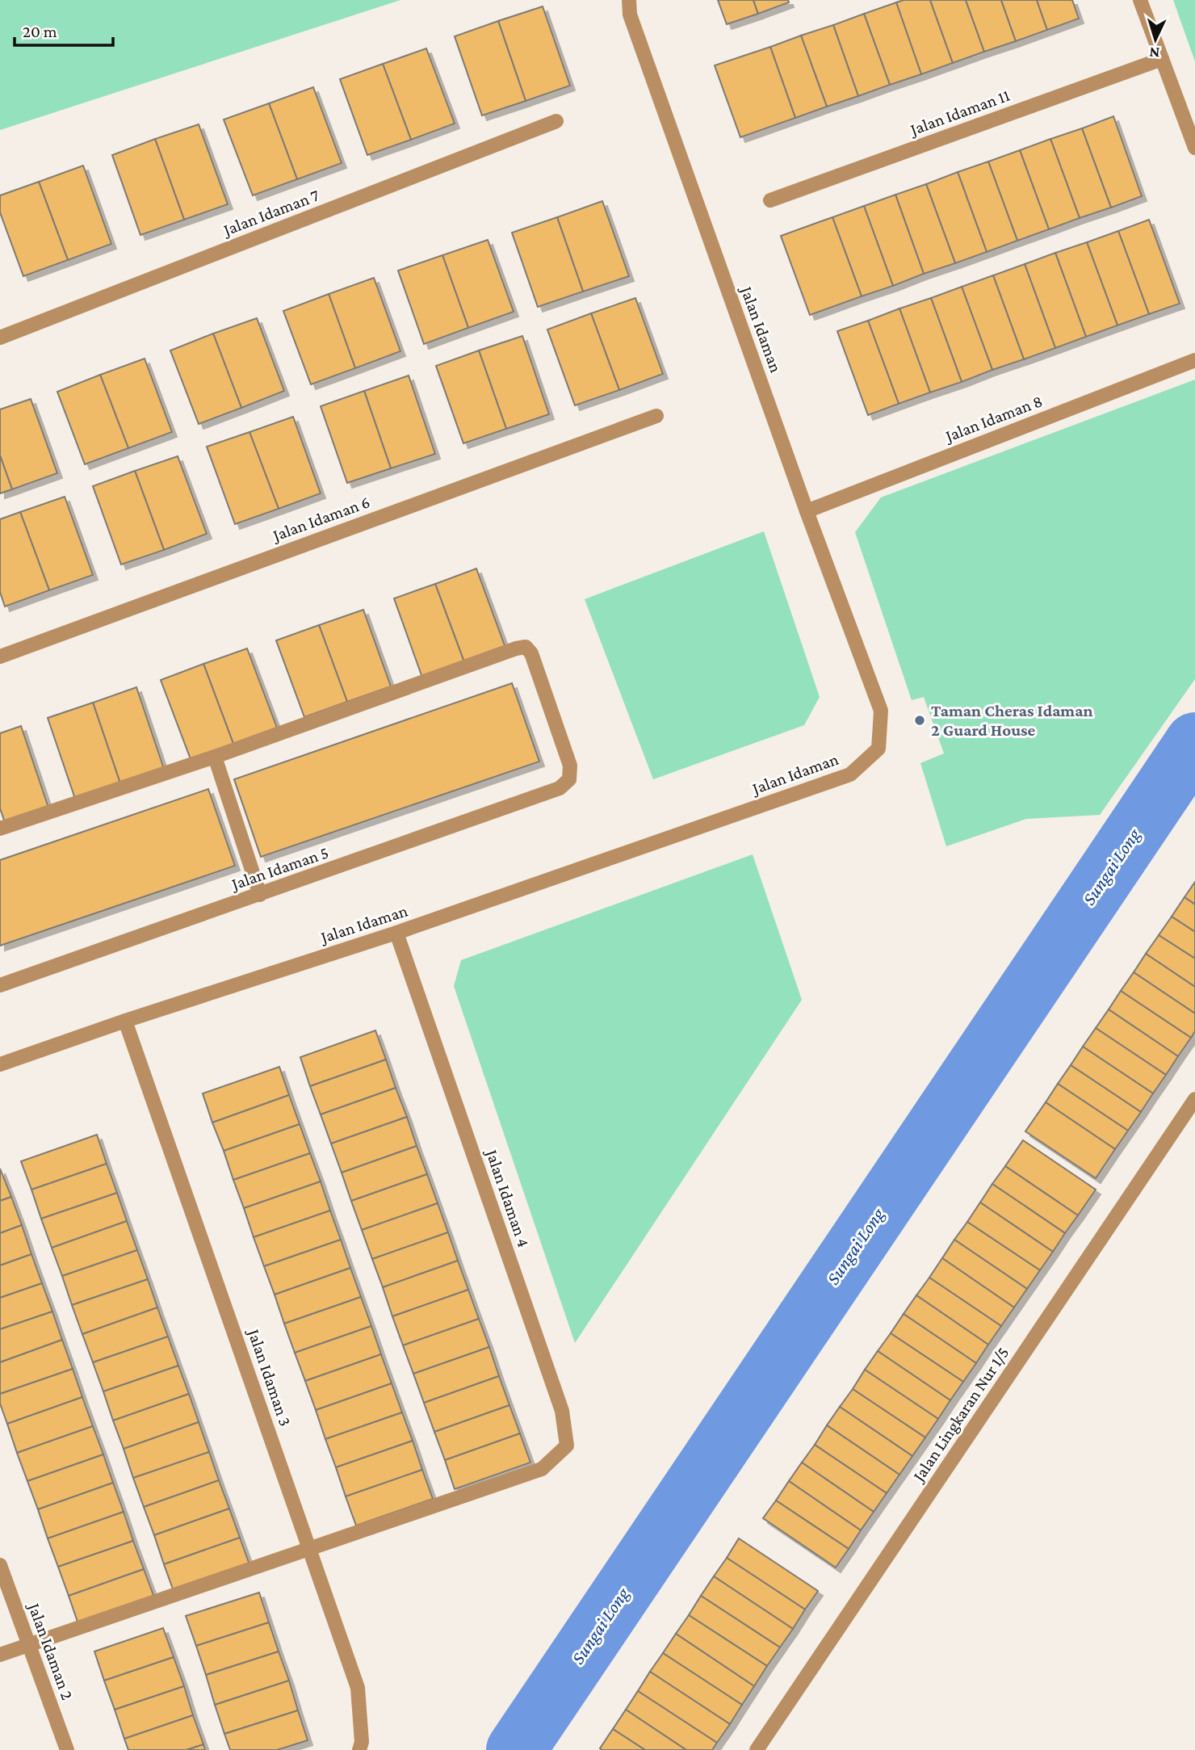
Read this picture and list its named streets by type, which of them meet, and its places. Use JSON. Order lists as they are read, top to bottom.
{
  "streets": {
    "street": [
      "Jalan Idaman 11",
      "Jalan Idaman 7",
      "Jalan Idaman",
      "Jalan Idaman 8",
      "Jalan Idaman 6",
      "Jalan Idaman 5",
      "Jalan Idaman 4",
      "Jalan Idaman 3",
      "Jalan Lingkaran Nur 1/5",
      "Jalan Idaman 2"
    ]
  },
  "crossings": [
    ["Jalan Idaman", "Jalan Idaman 8"],
    ["Jalan Idaman", "Jalan Idaman 4"],
    ["Jalan Idaman", "Jalan Idaman 3"],
    ["Jalan Idaman 4", "Jalan Idaman 3"]
  ],
  "water": ["Sungai Long"],
  "places": ["Taman Cheras Idaman 2 Guard House"],
  "scale_bar": "20 m",
  "north": "bottom"
}
